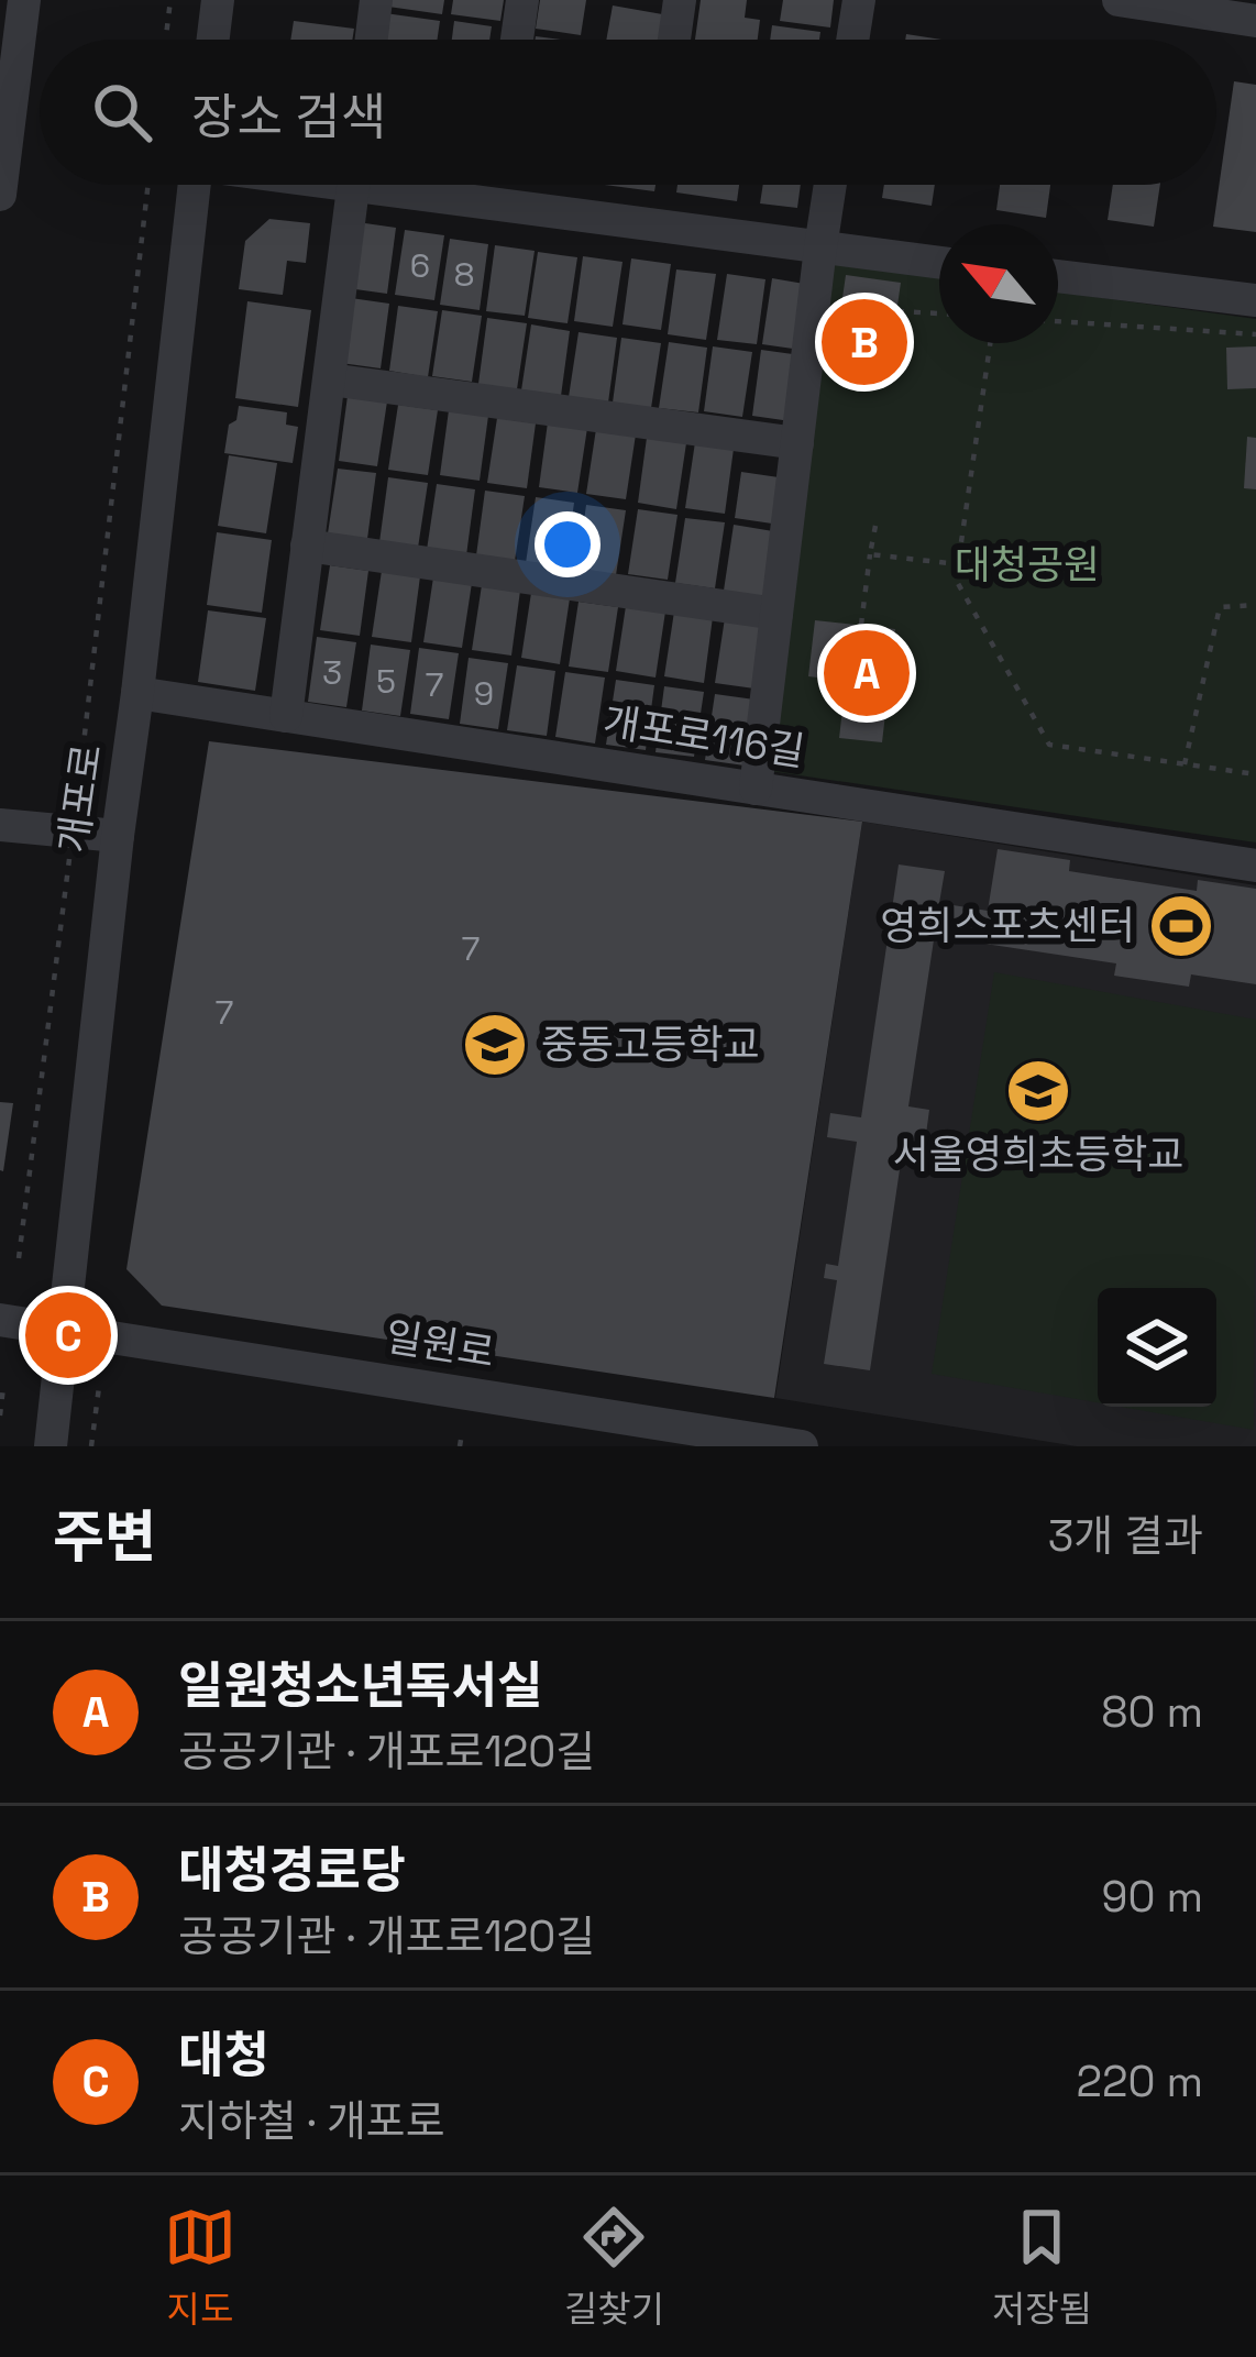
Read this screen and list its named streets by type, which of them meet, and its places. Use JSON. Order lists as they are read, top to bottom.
{
  "streets": {
    "street": ["개포로116길", "개포로", "일원로"]
  },
  "crossings": [
    ["개포로116길", "개포로"],
    ["개포로", "일원로"]
  ],
  "parks": ["대청공원"],
  "places": {
    "sports": ["영희스포츠센터"],
    "school or university": ["중동고등학교", "서울영희초등학교"]
  },
  "house_numbers": [
    "6",
    "8",
    "3",
    "5",
    "7",
    "9",
    "7",
    "7"
  ],
  "north": "top left",
  "page": {
    "search": "장소 검색",
    "pins": ["B", "A", "C"],
    "heading": ["주변", "3개 결과"],
    "list": [
      {
        "mark": "A",
        "name": "일원청소년독서실",
        "note": "공공기관 · 개포로120길",
        "value": "80 m"
      },
      {
        "mark": "B",
        "name": "대청경로당",
        "note": "공공기관 · 개포로120길",
        "value": "90 m"
      },
      {
        "mark": "C",
        "name": "대청",
        "note": "지하철 · 개포로",
        "value": "220 m"
      }
    ],
    "nav": ["지도", "길찾기", "저장됨"]
  }
}
